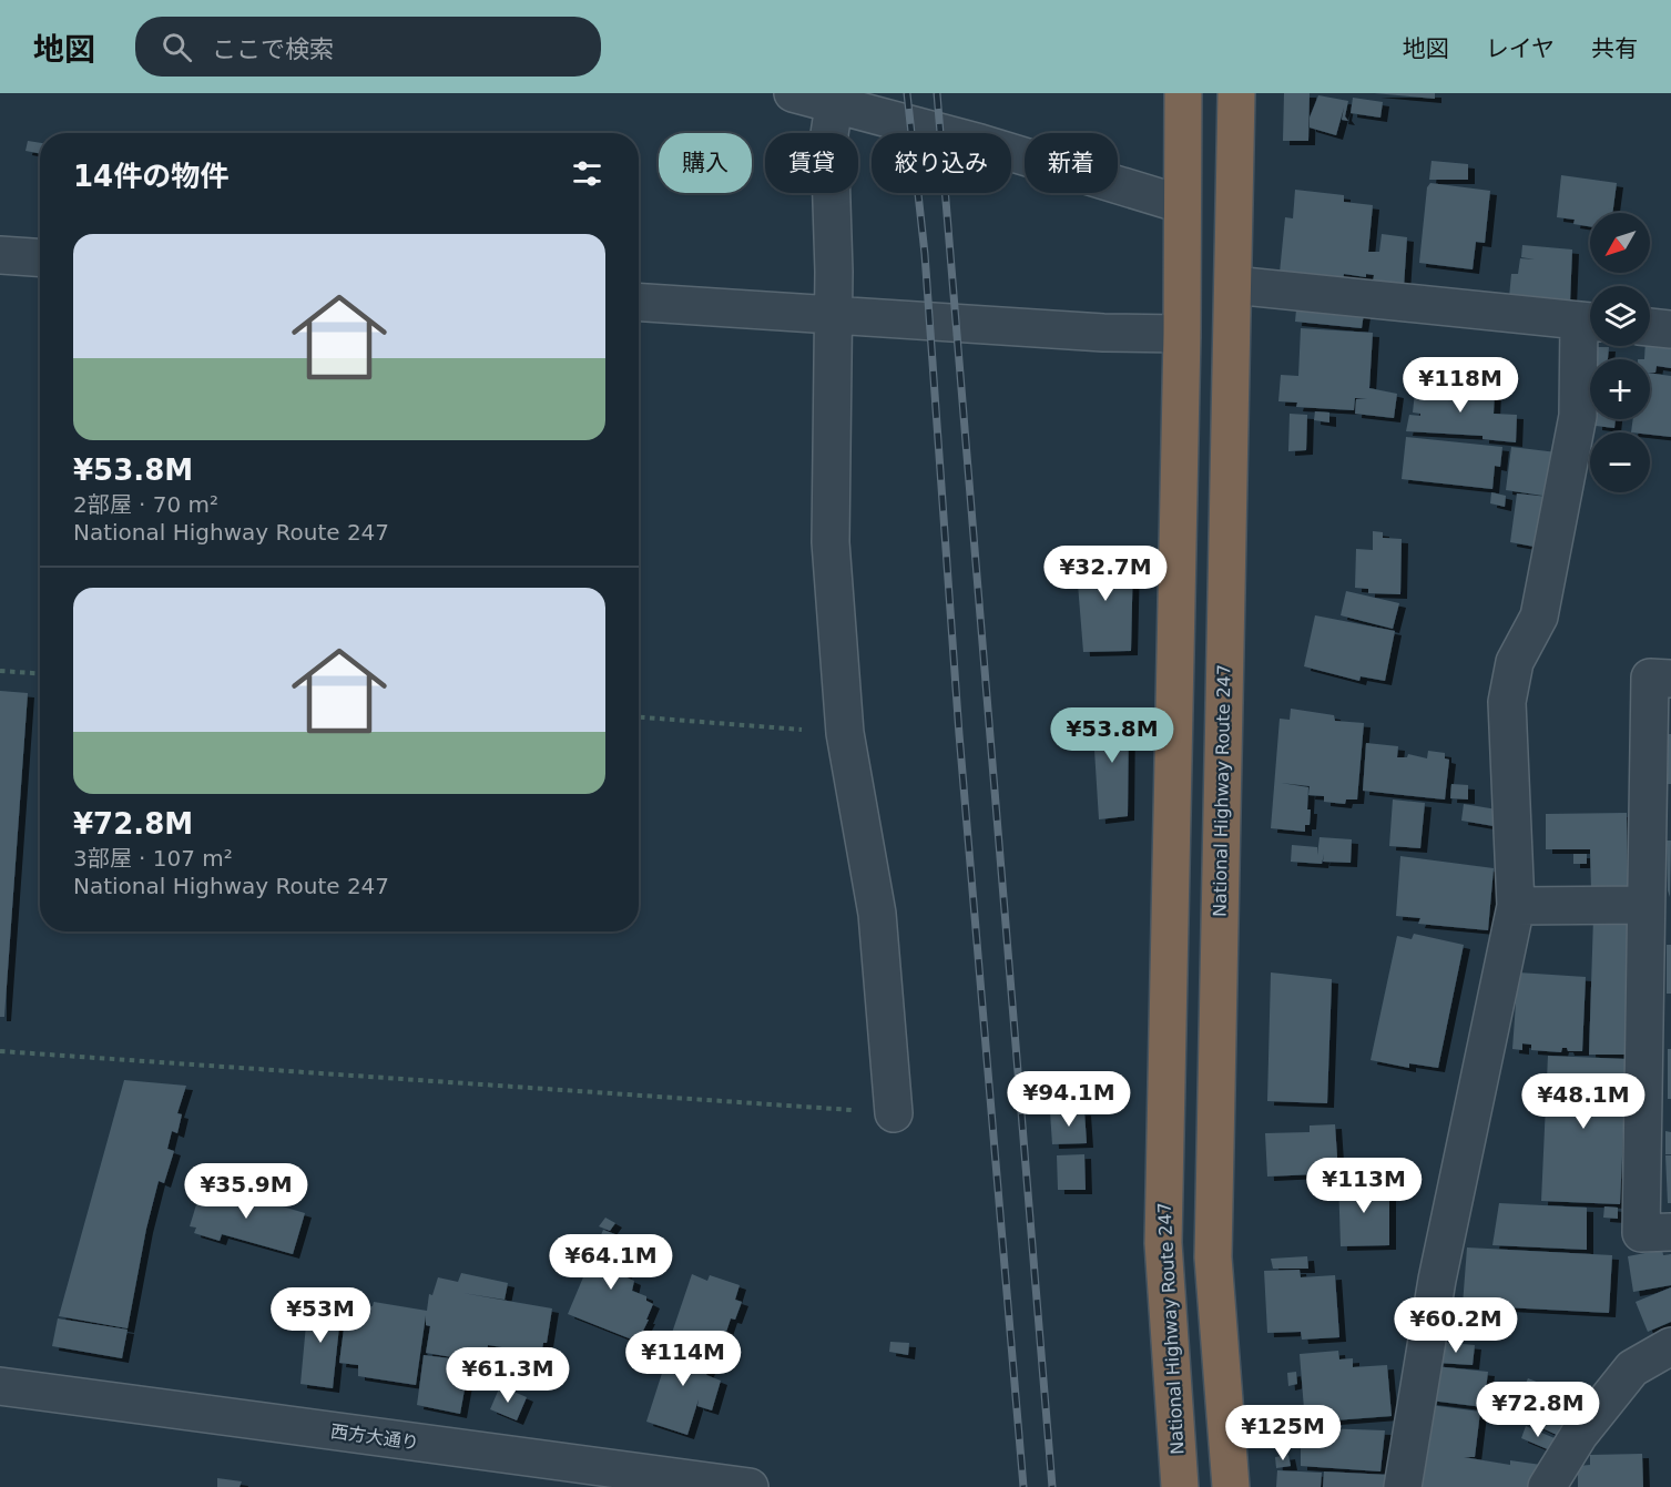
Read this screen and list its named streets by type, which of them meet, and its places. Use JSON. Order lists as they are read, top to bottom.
{
  "streets": {
    "highway": ["National Highway Route 247"],
    "street": ["西方大通り"]
  },
  "north": "bottom left",
  "page": {
    "header": "地図",
    "search": "ここで検索",
    "nav": ["地図", "レイヤ", "共有"],
    "chip": [
      "購入",
      "賃貸",
      "絞り込み",
      "新着"
    ],
    "heading": "14件の物件",
    "map_buttons": ["+", "−"],
    "list": [
      {
        "name": "¥53.8M",
        "note": "2部屋 · 70 m² · National Highway Route 247"
      },
      {
        "name": "¥72.8M",
        "note": "3部屋 · 107 m² · National Highway Route 247"
      }
    ],
    "price": [
      "¥118M",
      "¥32.7M",
      "¥53.8M",
      "¥94.1M",
      "¥48.1M",
      "¥113M",
      "¥35.9M",
      "¥64.1M",
      "¥53M",
      "¥60.2M",
      "¥114M",
      "¥61.3M",
      "¥72.8M",
      "¥125M"
    ]
  }
}
